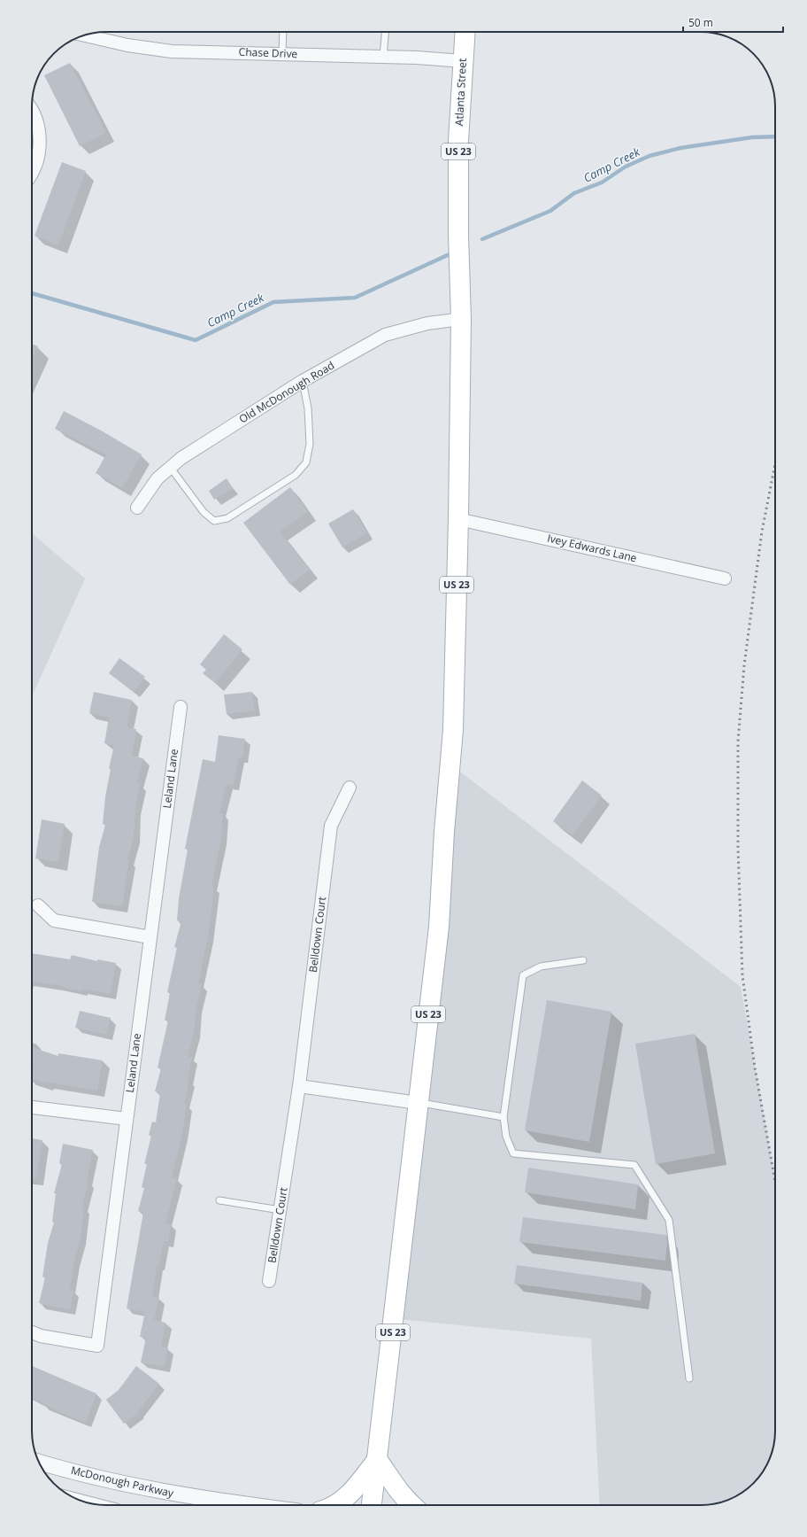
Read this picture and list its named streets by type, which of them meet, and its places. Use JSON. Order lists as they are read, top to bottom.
{
  "streets": {
    "main road": ["Atlanta Street", "US 23"],
    "street": [
      "Chase Drive",
      "Old McDonough Road",
      "Ivey Edwards Lane",
      "Leland Lane",
      "Belldown Court",
      "McDonough Parkway"
    ]
  },
  "crossings": [
    ["Chase Drive", "Atlanta Street"],
    ["Atlanta Street", "US 23"],
    ["Atlanta Street", "Old McDonough Road"],
    ["US 23", "Old McDonough Road"],
    ["US 23", "Ivey Edwards Lane"]
  ],
  "water": ["Camp Creek"],
  "scale_bar": "50 m"
}
